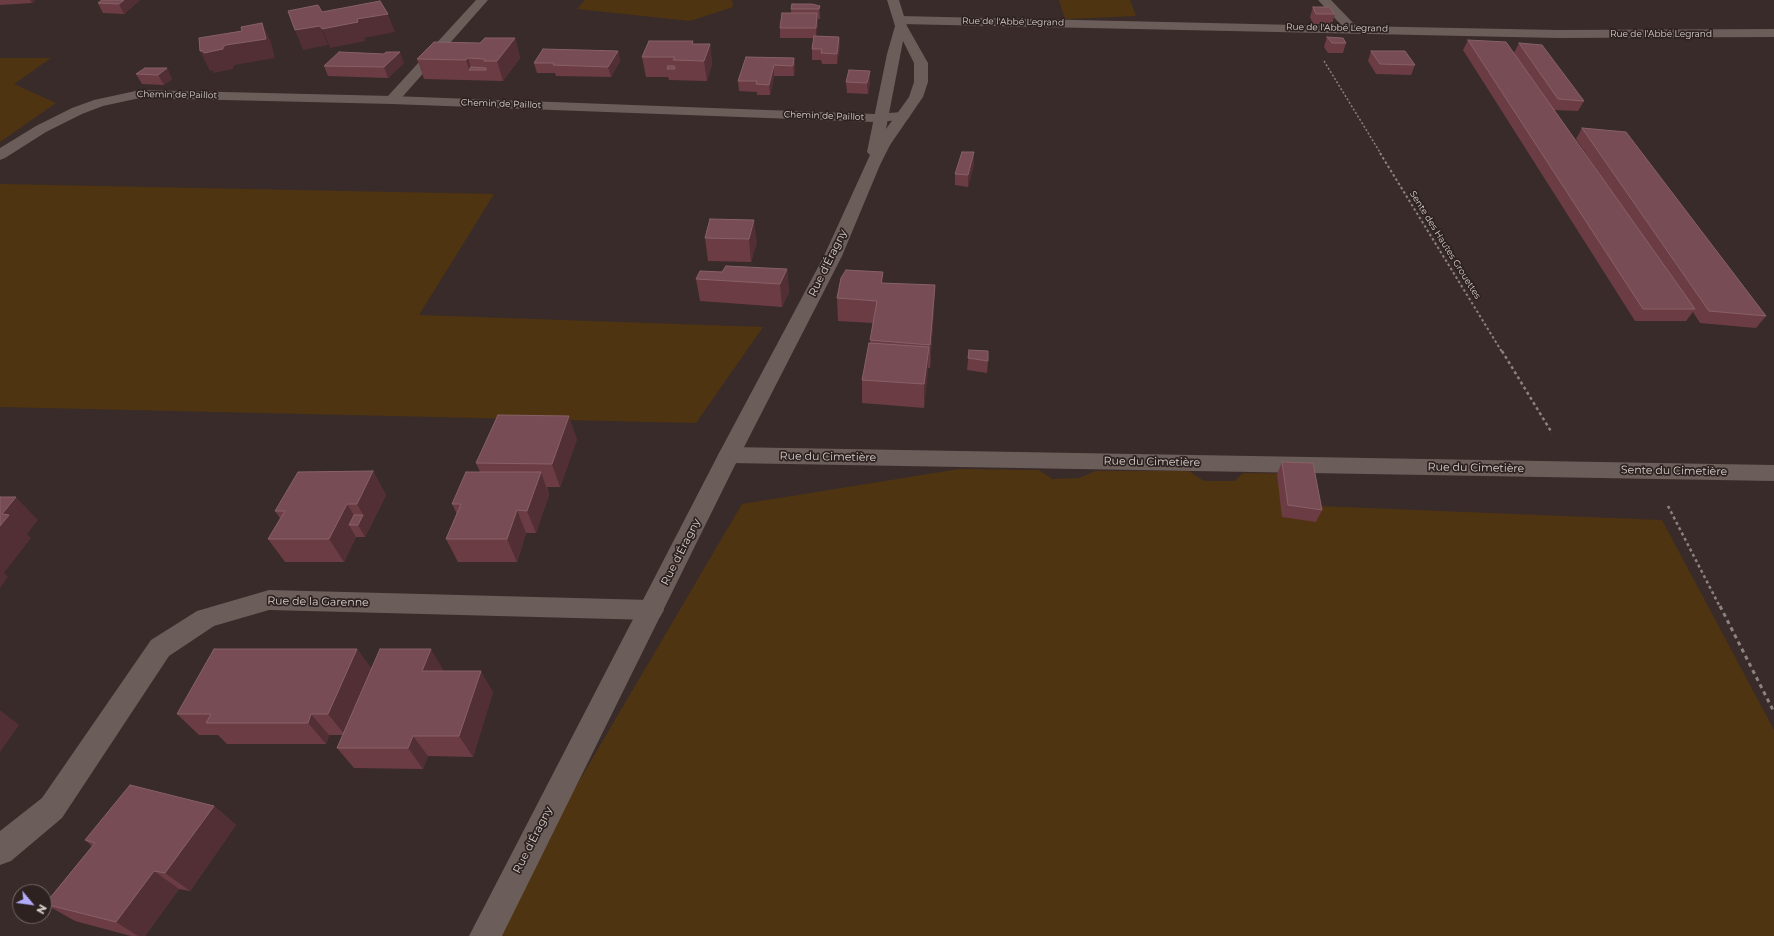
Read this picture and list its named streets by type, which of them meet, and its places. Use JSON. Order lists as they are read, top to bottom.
{
  "streets": {
    "street": [
      "Rue de l'Abbé Legrand",
      "Chemin de Paillot",
      "Rue d'Éragny",
      "Rue du Cimetière",
      "Sente du Cimetière",
      "Rue de la Garenne"
    ],
    "path": ["Sente des Hautes Grouettes"]
  },
  "crossings": [
    ["Rue de l'Abbé Legrand", "Sente des Hautes Grouettes"],
    ["Rue de l'Abbé Legrand", "Rue d'Éragny"],
    ["Chemin de Paillot", "Rue d'Éragny"],
    ["Sente des Hautes Grouettes", "Rue du Cimetière"],
    ["Sente des Hautes Grouettes", "Sente du Cimetière"],
    ["Rue d'Éragny", "Rue du Cimetière"],
    ["Rue d'Éragny", "Rue de la Garenne"],
    ["Rue du Cimetière", "Sente du Cimetière"]
  ],
  "north": "bottom right"
}
